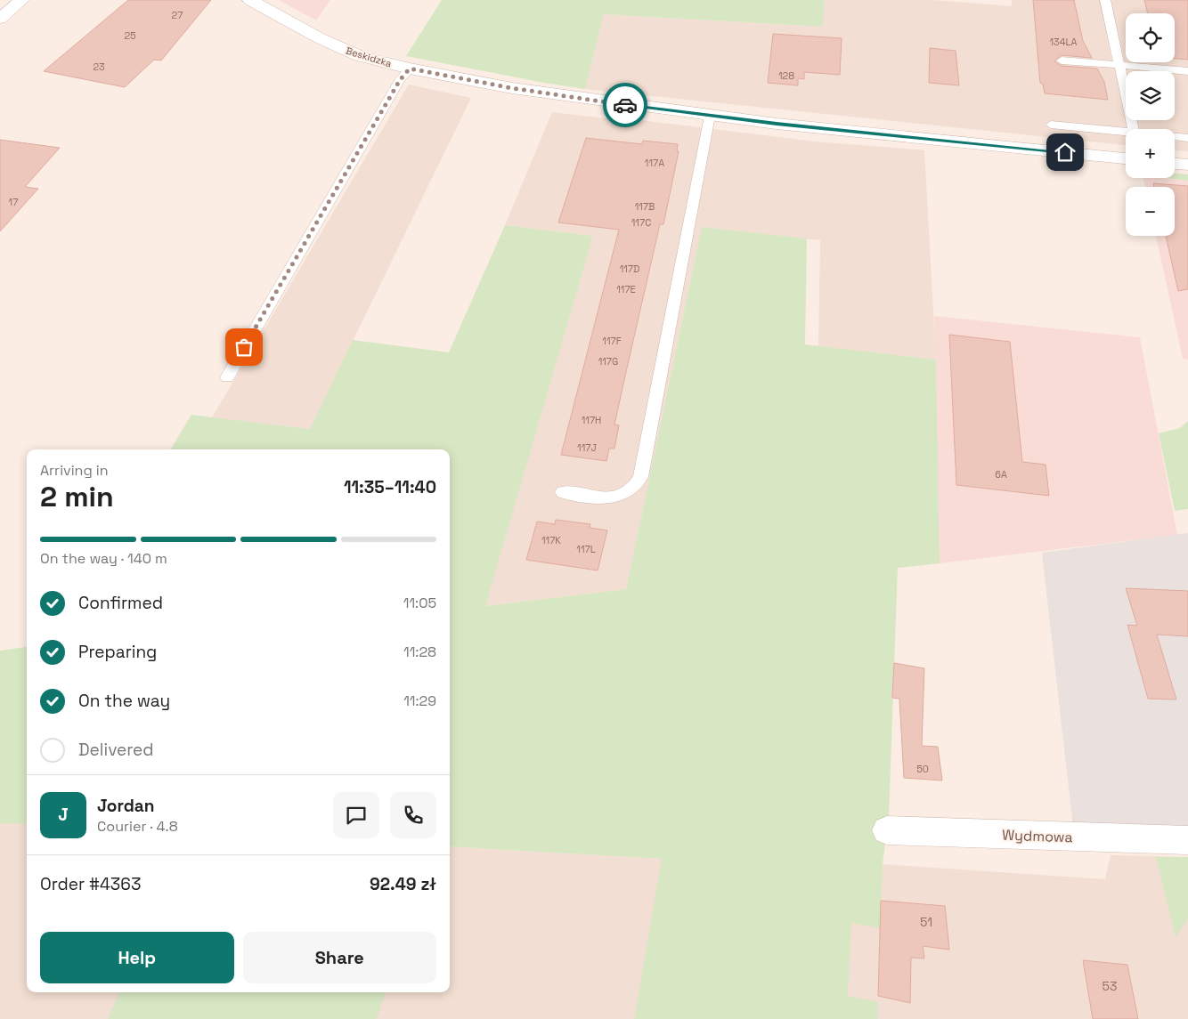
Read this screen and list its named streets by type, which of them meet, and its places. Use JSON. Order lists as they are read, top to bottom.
{
  "streets": {
    "street": ["Beskidzka", "Wydmowa"]
  },
  "house_numbers": [
    "27",
    "25",
    "134LA",
    "23",
    "128",
    "117A",
    "17",
    "117B",
    "117C",
    "117D",
    "117E",
    "117F",
    "117G",
    "117H",
    "117J",
    "6A",
    "117K",
    "117L",
    "50",
    "51",
    "53"
  ],
  "page": {
    "map_buttons": ["+", "−"],
    "heading": ["2 min", "Arriving in", "11:35–11:40"],
    "panel": [
      "Jordan",
      "Courier · 4.8",
      "Order #4363",
      "92.49 zł"
    ],
    "bar": "On the way · 140 m",
    "list": [
      ["Confirmed", "11:05"],
      ["Preparing", "11:28"],
      ["On the way", "11:29"],
      "Delivered"
    ],
    "round": "J",
    "buttons": ["Help", "Share"]
  }
}
